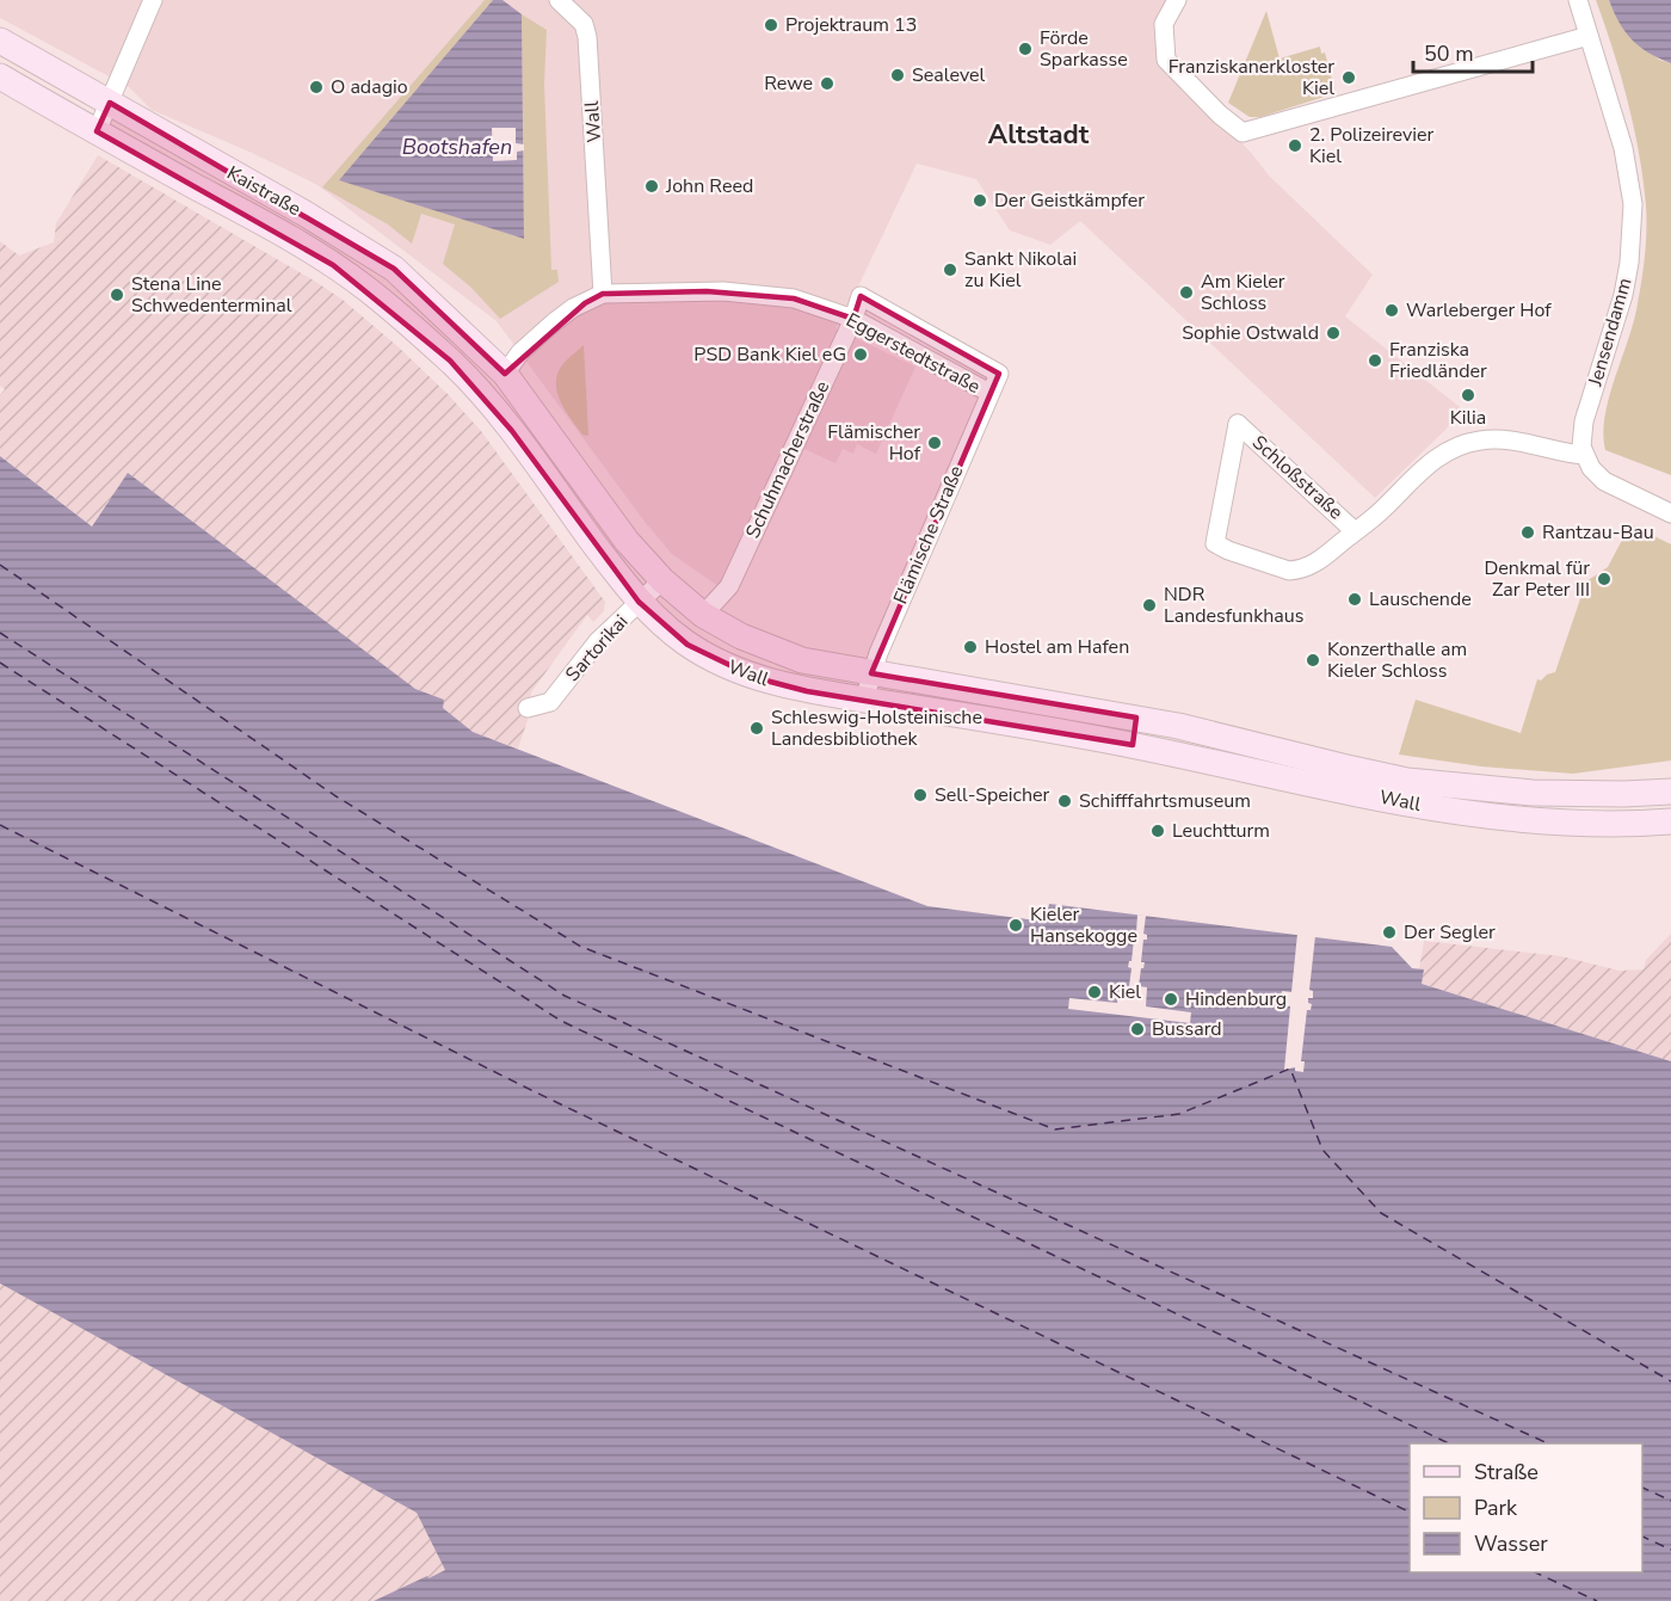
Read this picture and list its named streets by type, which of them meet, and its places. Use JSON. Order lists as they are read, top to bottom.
{
  "streets": {
    "main road": ["Wall", "Kaistraße"],
    "street": [
      "Jensendamm",
      "Eggerstedtstraße",
      "Schuhmacherstraße",
      "Schloßstraße",
      "Flämische Straße",
      "Sartorikai"
    ]
  },
  "crossings": [
    ["Wall", "Kaistraße"],
    ["Wall", "Eggerstedtstraße"],
    ["Wall", "Schuhmacherstraße"],
    ["Wall", "Flämische Straße"],
    ["Wall", "Sartorikai"],
    ["Kaistraße", "Eggerstedtstraße"],
    ["Eggerstedtstraße", "Schuhmacherstraße"],
    ["Eggerstedtstraße", "Flämische Straße"]
  ],
  "districts": ["Altstadt"],
  "water": ["Bootshafen"],
  "places": [
    "Projektraum 13",
    "Förde Sparkasse",
    "Sealevel",
    "Franziskanerkloster Kiel",
    "Rewe",
    "O adagio",
    "2. Polizeirevier Kiel",
    "John Reed",
    "Der Geistkämpfer",
    "Sankt Nikolai zu Kiel",
    "Am Kieler Schloss",
    "Stena Line Schwedenterminal",
    "Warleberger Hof",
    "Sophie Ostwald",
    "PSD Bank Kiel eG",
    "Franziska Friedländer",
    "Kilia",
    "Flämischer Hof",
    "Rantzau-Bau",
    "Denkmal für Zar Peter III",
    "Lauschende",
    "NDR Landesfunkhaus",
    "Hostel am Hafen",
    "Konzerthalle am Kieler Schloss",
    "Schleswig-Holsteinische Landesbibliothek",
    "Sell-Speicher",
    "Schifffahrtsmuseum",
    "Leuchtturm",
    "Kieler Hansekogge",
    "Der Segler",
    "Kiel",
    "Hindenburg",
    "Bussard"
  ],
  "legend": ["Straße", "Park", "Wasser"],
  "scale_bar": "50 m"
}
